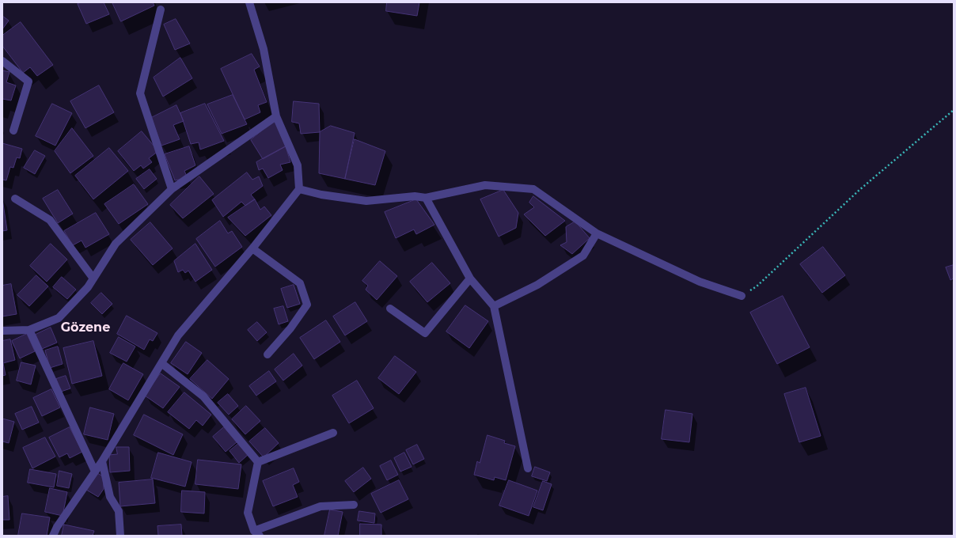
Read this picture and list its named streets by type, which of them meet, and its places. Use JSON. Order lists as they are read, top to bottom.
{
  "districts": ["Gözene"]
}
